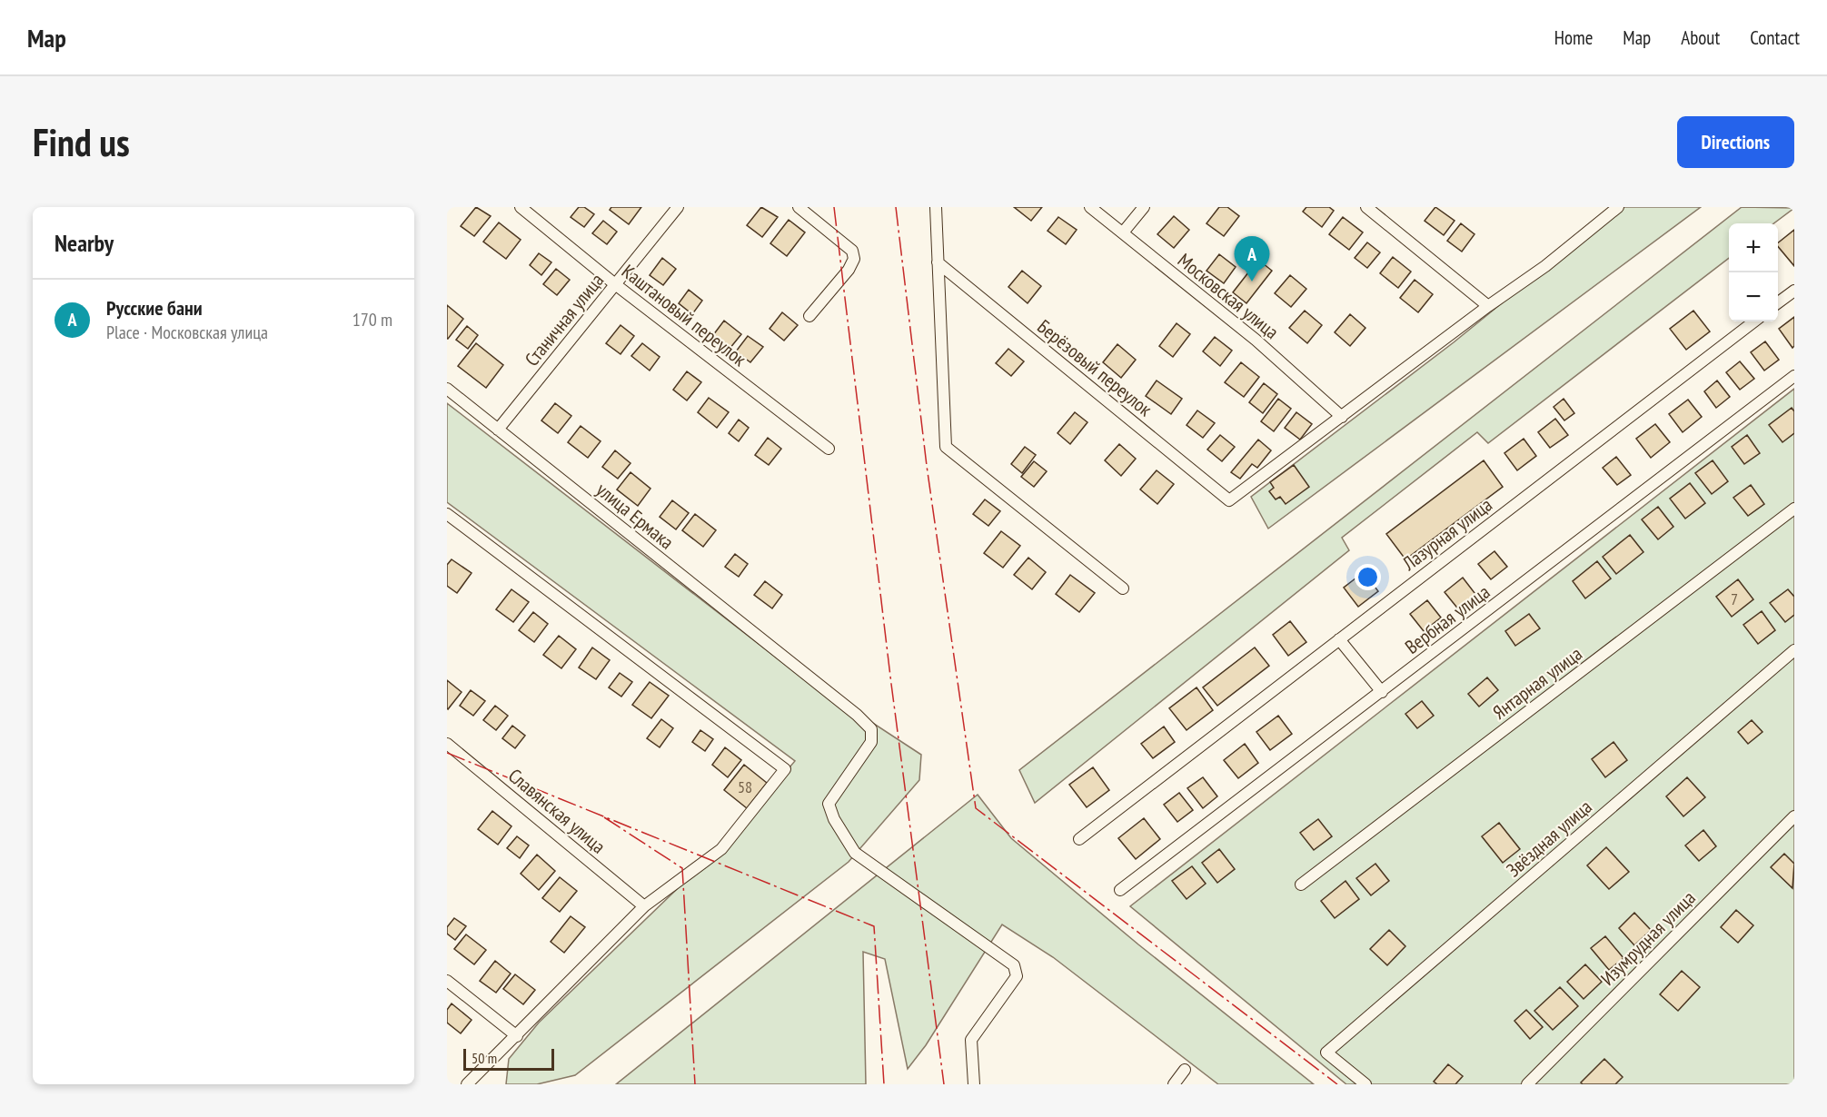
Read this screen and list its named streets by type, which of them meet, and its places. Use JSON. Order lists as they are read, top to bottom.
{
  "streets": {
    "street": [
      "Московская улица",
      "Каштановый переулок",
      "Станичная улица",
      "Берёзовый переулок",
      "улица Ермака",
      "Лазурная улица",
      "Вербная улица",
      "Янтарная улица",
      "Славянская улица",
      "Звёздная улица",
      "Изумрудная улица"
    ]
  },
  "crossings": [
    ["Московская улица", "Берёзовый переулок"],
    ["Каштановый переулок", "Станичная улица"],
    ["Станичная улица", "улица Ермака"]
  ],
  "house_numbers": ["7", "58"],
  "scale_bar": "50 m",
  "page": {
    "header": "Map",
    "nav": [
      "Home",
      "Map",
      "About",
      "Contact"
    ],
    "buttons": "Directions",
    "title": "Find us",
    "heading": "Nearby",
    "map_buttons": ["+", "−"],
    "pins": "A",
    "list": [
      {
        "mark": "A",
        "name": "Русские бани",
        "note": "Place · Московская улица",
        "value": "170 m"
      }
    ],
    "scale": "50 m"
  }
}
